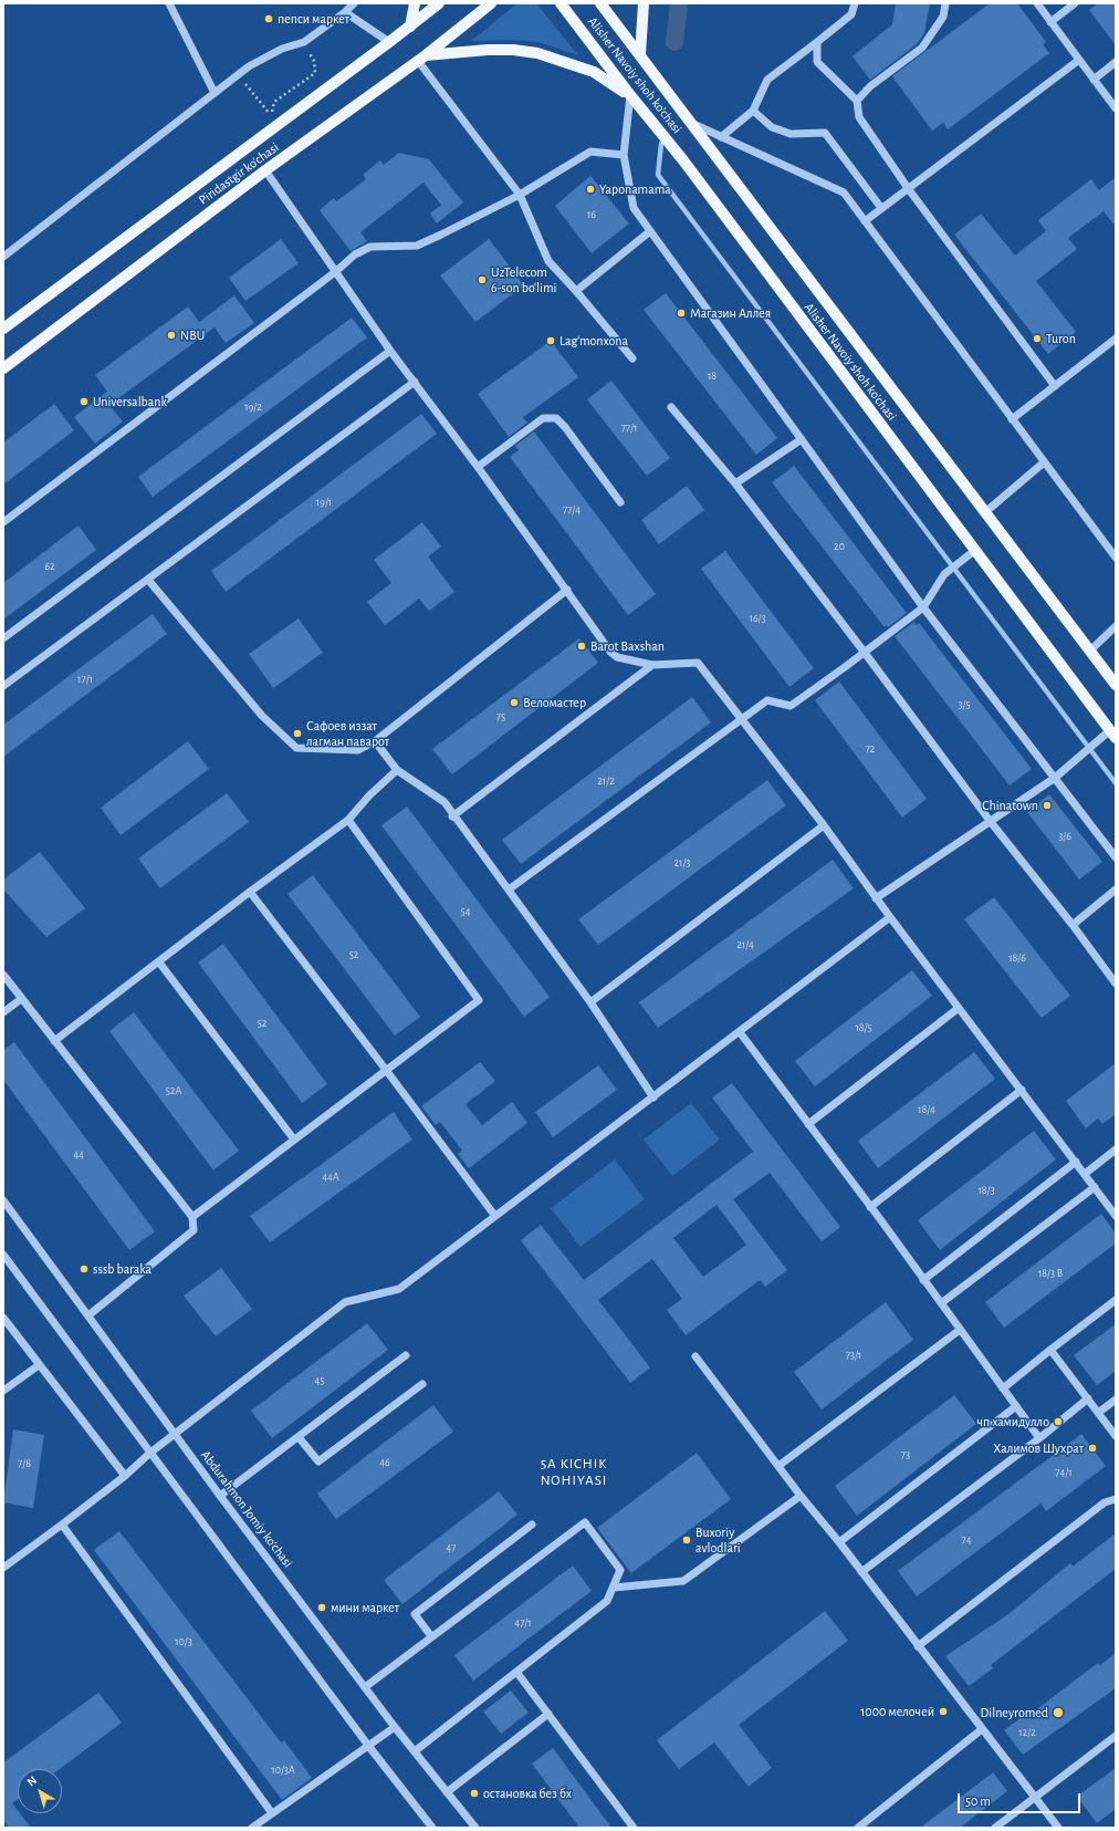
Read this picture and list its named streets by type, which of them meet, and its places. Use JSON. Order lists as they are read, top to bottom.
{
  "streets": {
    "main road": ["Alisher Navoiy shoh ko'chasi", "Piridastgir ko'chasi"],
    "street": ["Abdurahmon Jomiy ko'chasi"]
  },
  "districts": ["5A KICHIK NOHIYASI"],
  "places": [
    "пепси маркет",
    "Yaponamama",
    "UzTelecom 6-son bo'limi",
    "Магазин Аллея",
    "NBU",
    "Turon",
    "Lag'monxona",
    "Universalbank",
    "Barot Baxshan",
    "Веломастер",
    "Сафоев иззат лагман паварот",
    "Chinatown",
    "sssb baraka",
    "чп хамидулло",
    "Халимов Шухрат",
    "Buxoriy avlodlari",
    "мини маркет",
    "1000 мелочей",
    "Dilneyromed",
    "остановка без бх"
  ],
  "house_numbers": [
    "16",
    "18",
    "19/2",
    "77/1",
    "19/1",
    "77/4",
    "20",
    "62",
    "16/3",
    "17/1",
    "3/5",
    "75",
    "72",
    "21/2",
    "3/6",
    "21/3",
    "54",
    "21/4",
    "52",
    "18/6",
    "52",
    "18/5",
    "52A",
    "18/4",
    "44",
    "44A",
    "18/3",
    "18/3 B",
    "73/1",
    "45",
    "73",
    "46",
    "7/8",
    "74/1",
    "74",
    "47",
    "47/1",
    "10/3",
    "12/2",
    "10/3A"
  ],
  "scale_bar": "50 m",
  "north": "top left"
}
